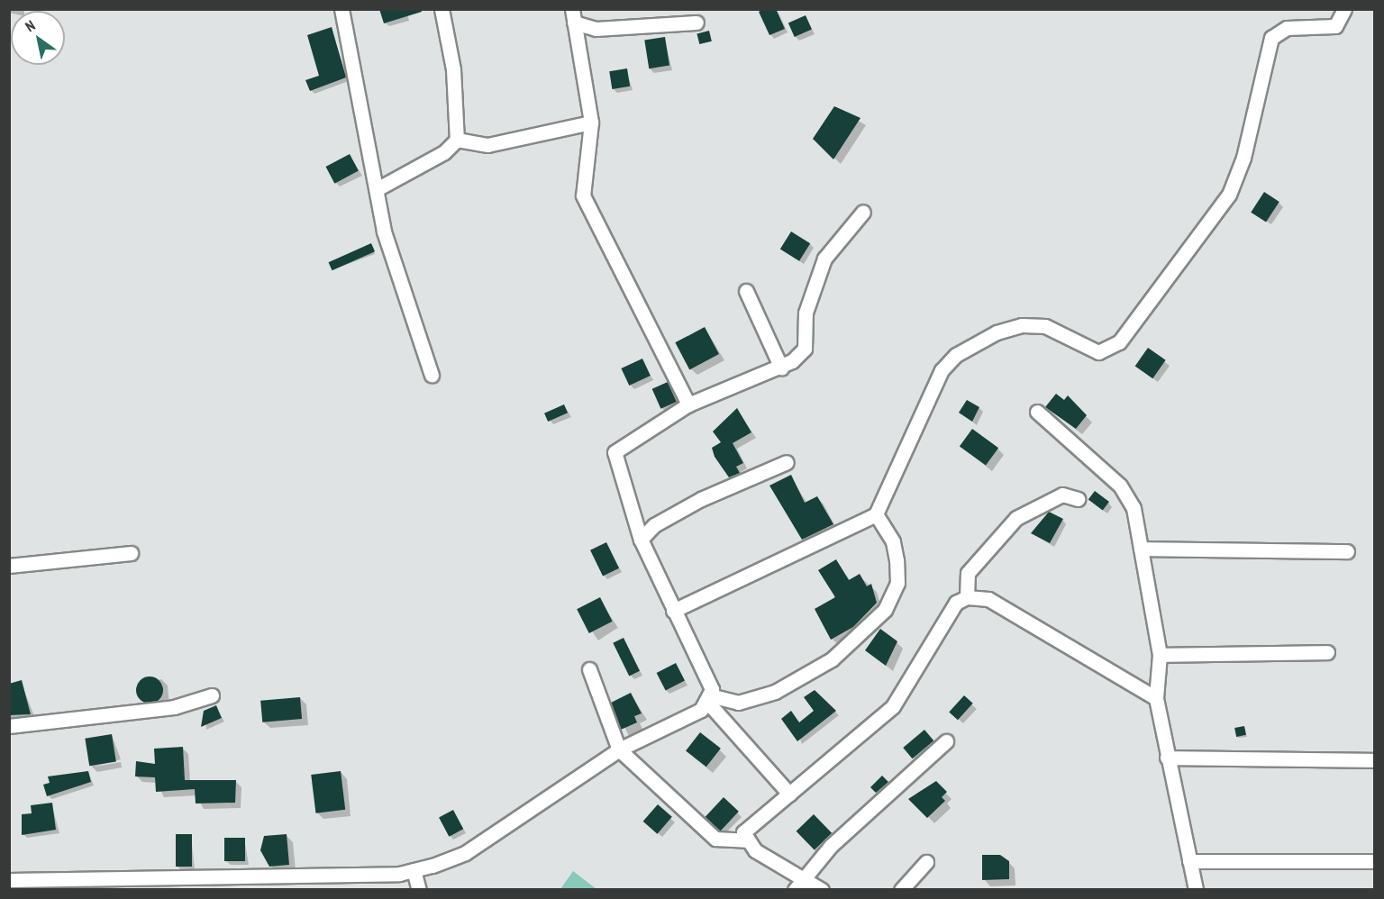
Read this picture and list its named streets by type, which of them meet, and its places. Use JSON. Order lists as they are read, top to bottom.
{
  "north": "top left"
}
